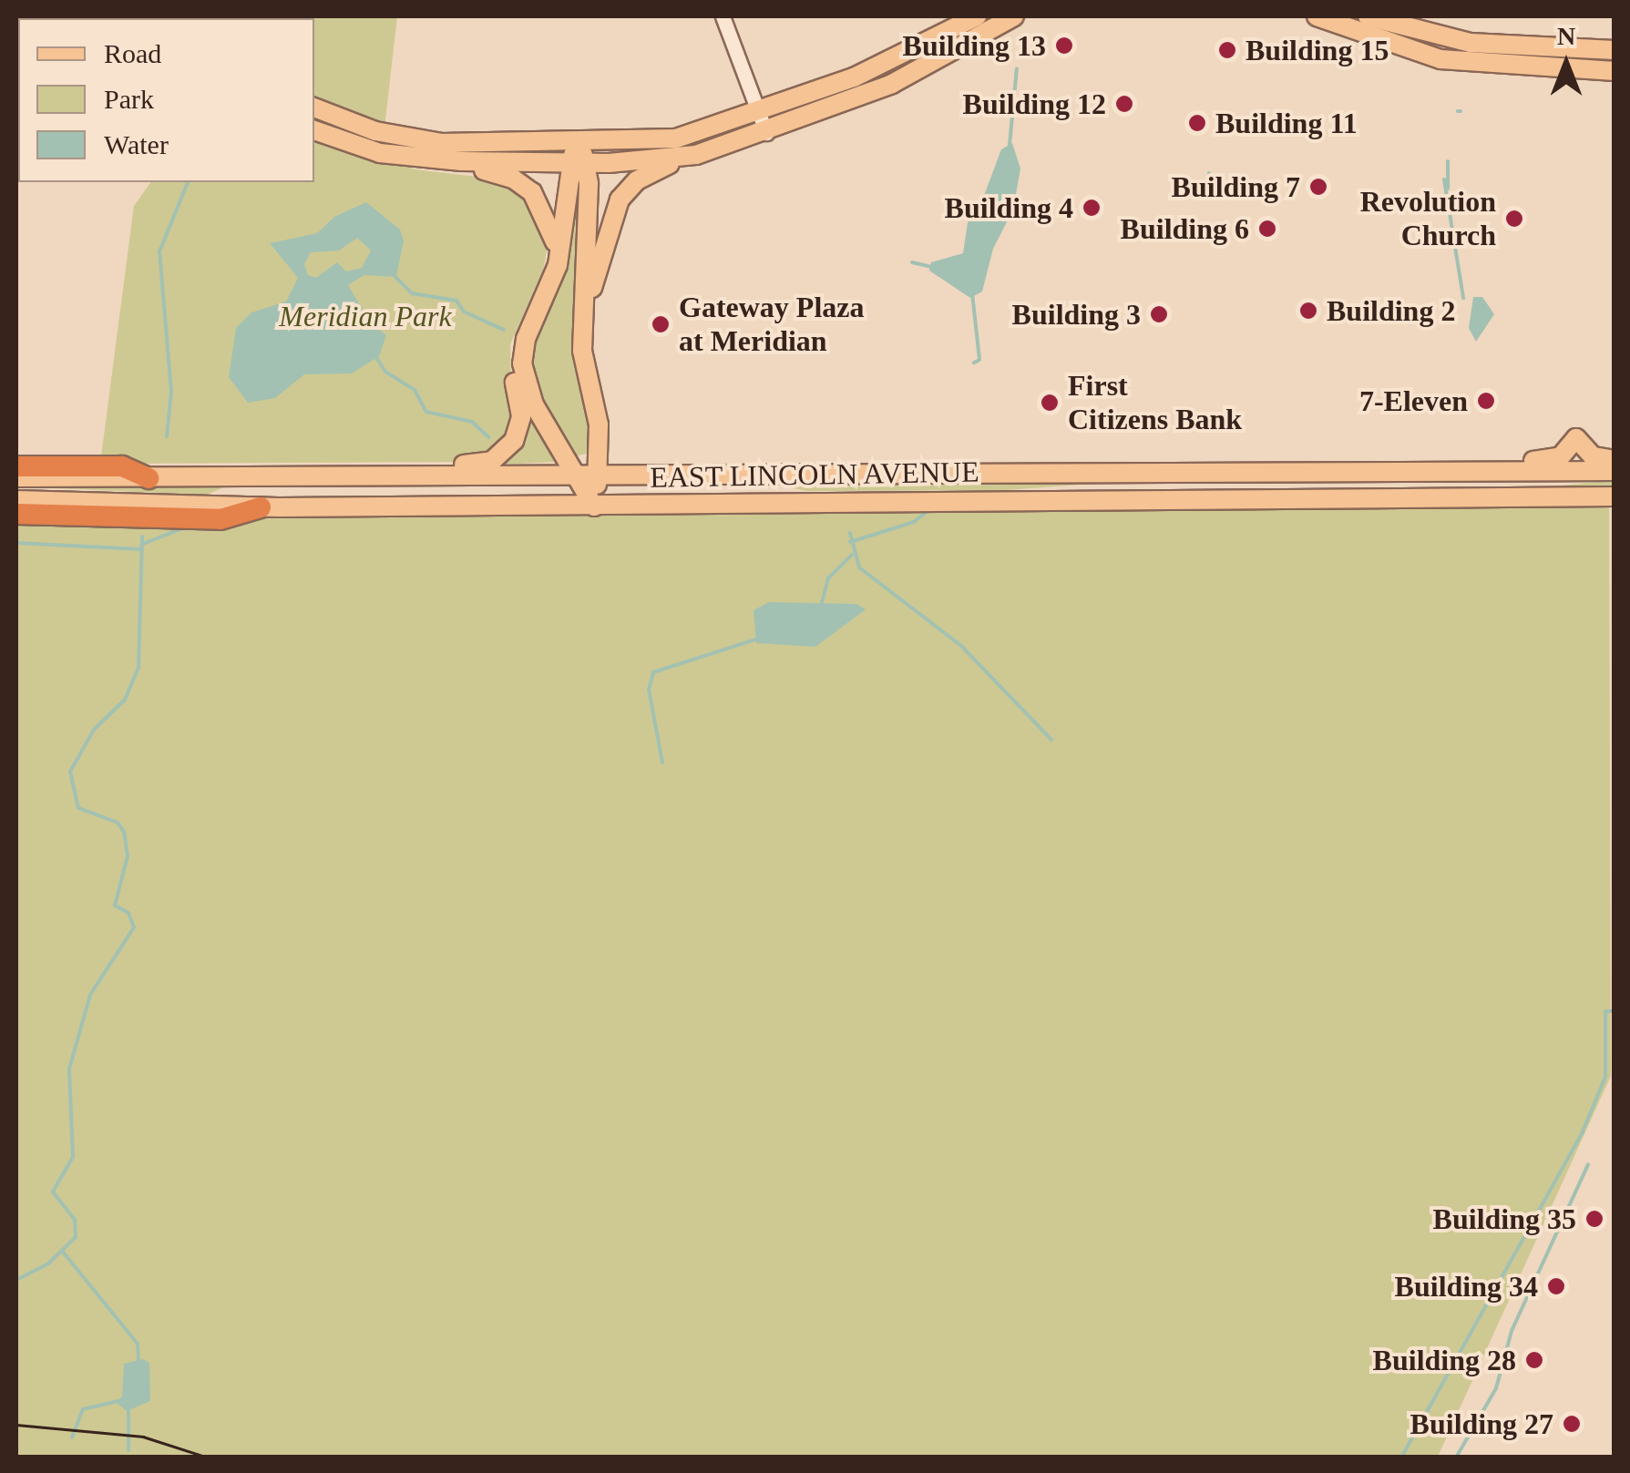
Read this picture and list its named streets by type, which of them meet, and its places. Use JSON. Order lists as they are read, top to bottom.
{
  "streets": {
    "main road": ["EAST LINCOLN AVENUE"]
  },
  "parks": ["Meridian Park"],
  "places": [
    "Building 13",
    "Building 15",
    "Building 12",
    "Building 11",
    "Building 7",
    "Building 4",
    "Revolution Church",
    "Building 6",
    "Building 2",
    "Building 3",
    "Gateway Plaza at Meridian",
    "7-Eleven",
    "First Citizens Bank",
    "Building 35",
    "Building 34",
    "Building 28",
    "Building 27"
  ],
  "legend": ["Road", "Park", "Water"],
  "north": "top"
}
